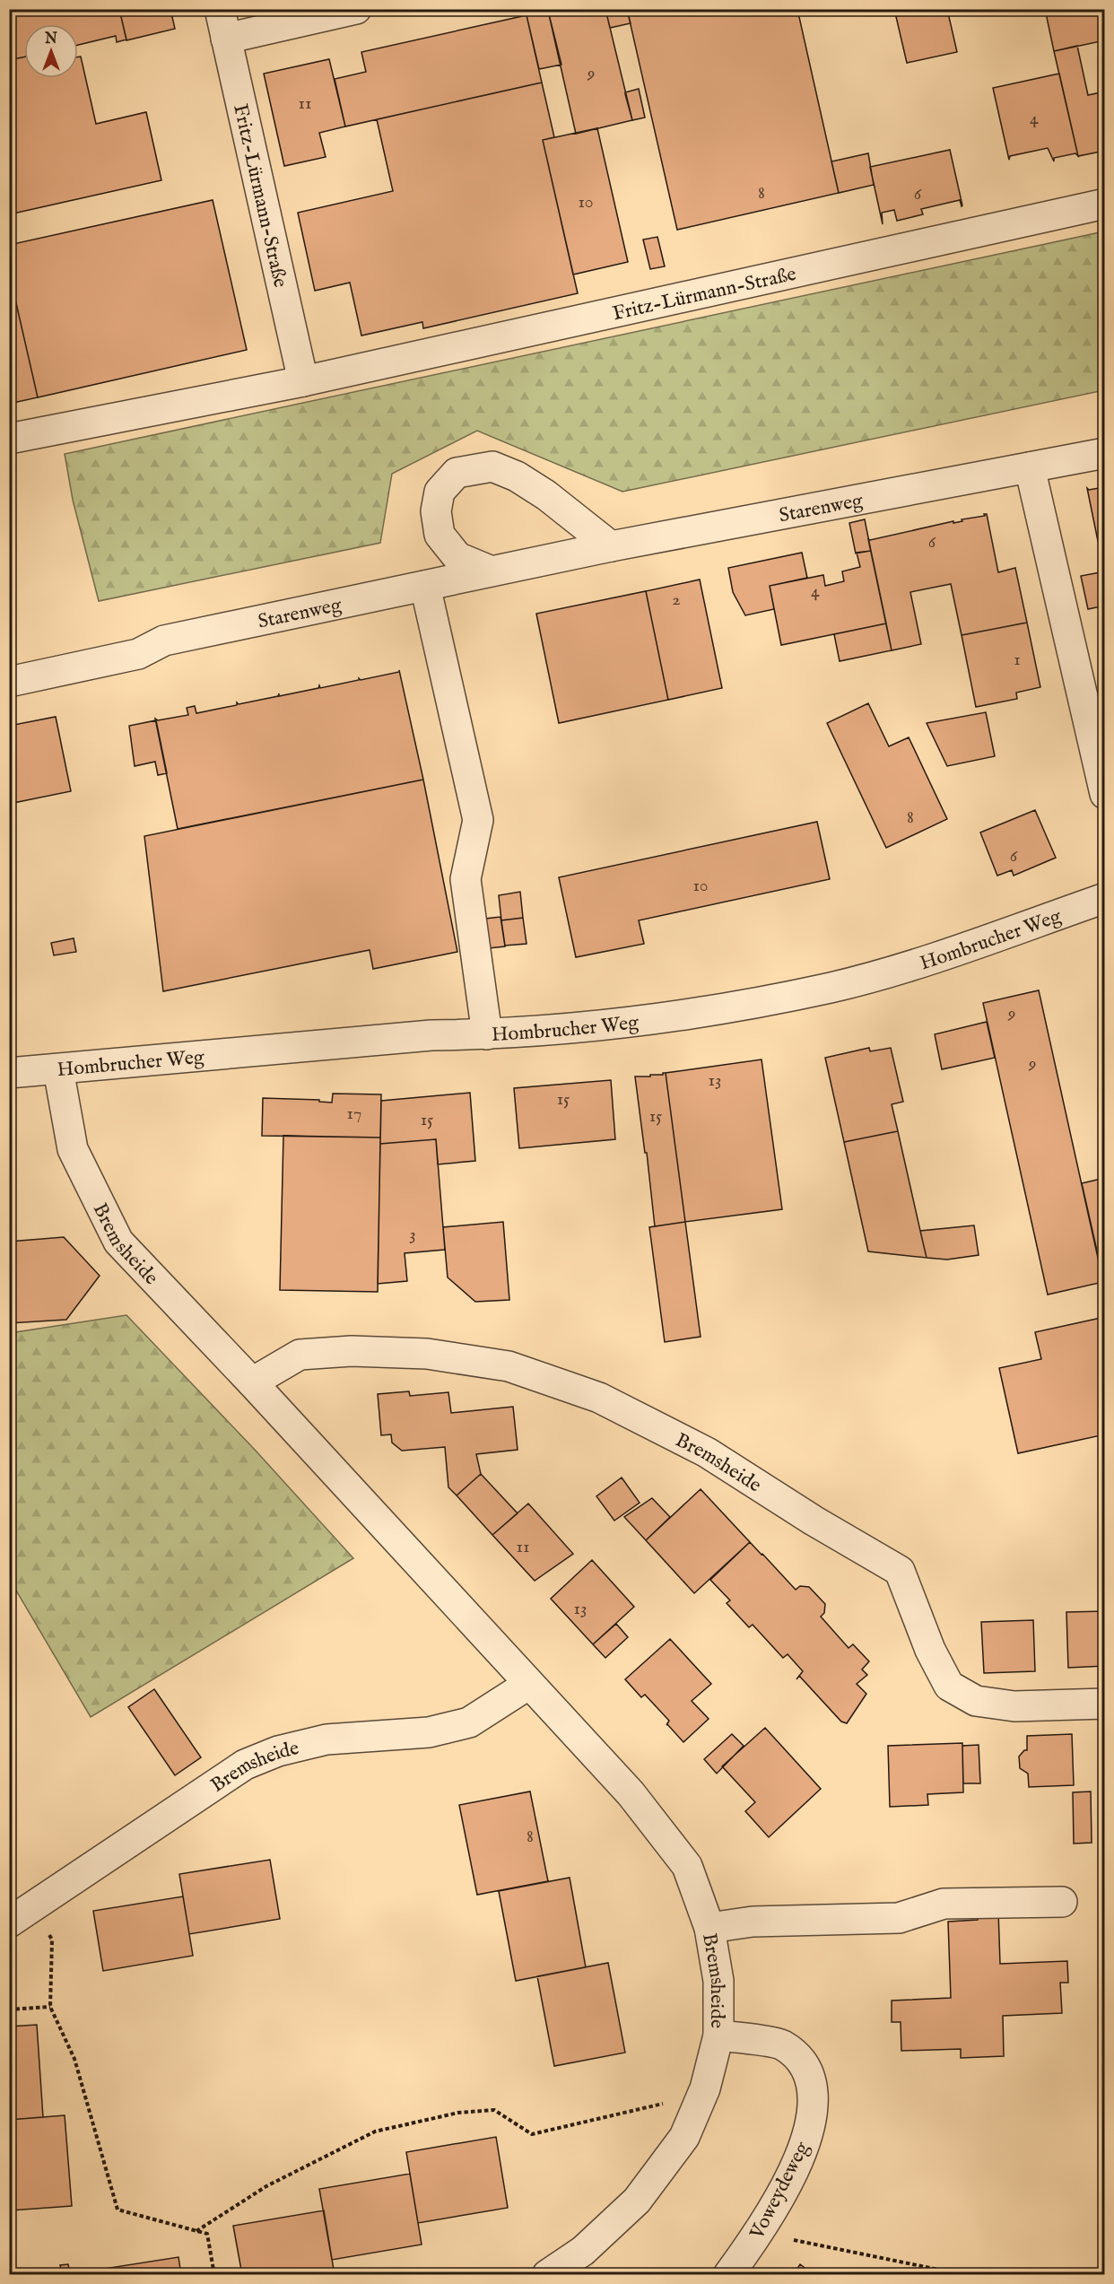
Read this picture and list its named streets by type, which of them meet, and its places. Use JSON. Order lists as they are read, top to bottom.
{
  "streets": {
    "street": [
      "Fritz-Lürmann-Straße",
      "Starenweg",
      "Hombrucher Weg",
      "Bremsheide",
      "Voweydeweg"
    ]
  },
  "crossings": [
    ["Hombrucher Weg", "Bremsheide"],
    ["Bremsheide", "Voweydeweg"]
  ],
  "house_numbers": [
    "9",
    "11",
    "4",
    "8",
    "6",
    "10",
    "6",
    "4",
    "2",
    "1",
    "8",
    "6",
    "10",
    "9",
    "9",
    "13",
    "15",
    "17",
    "15",
    "15",
    "3",
    "11",
    "13",
    "8"
  ],
  "north": "top"
}
